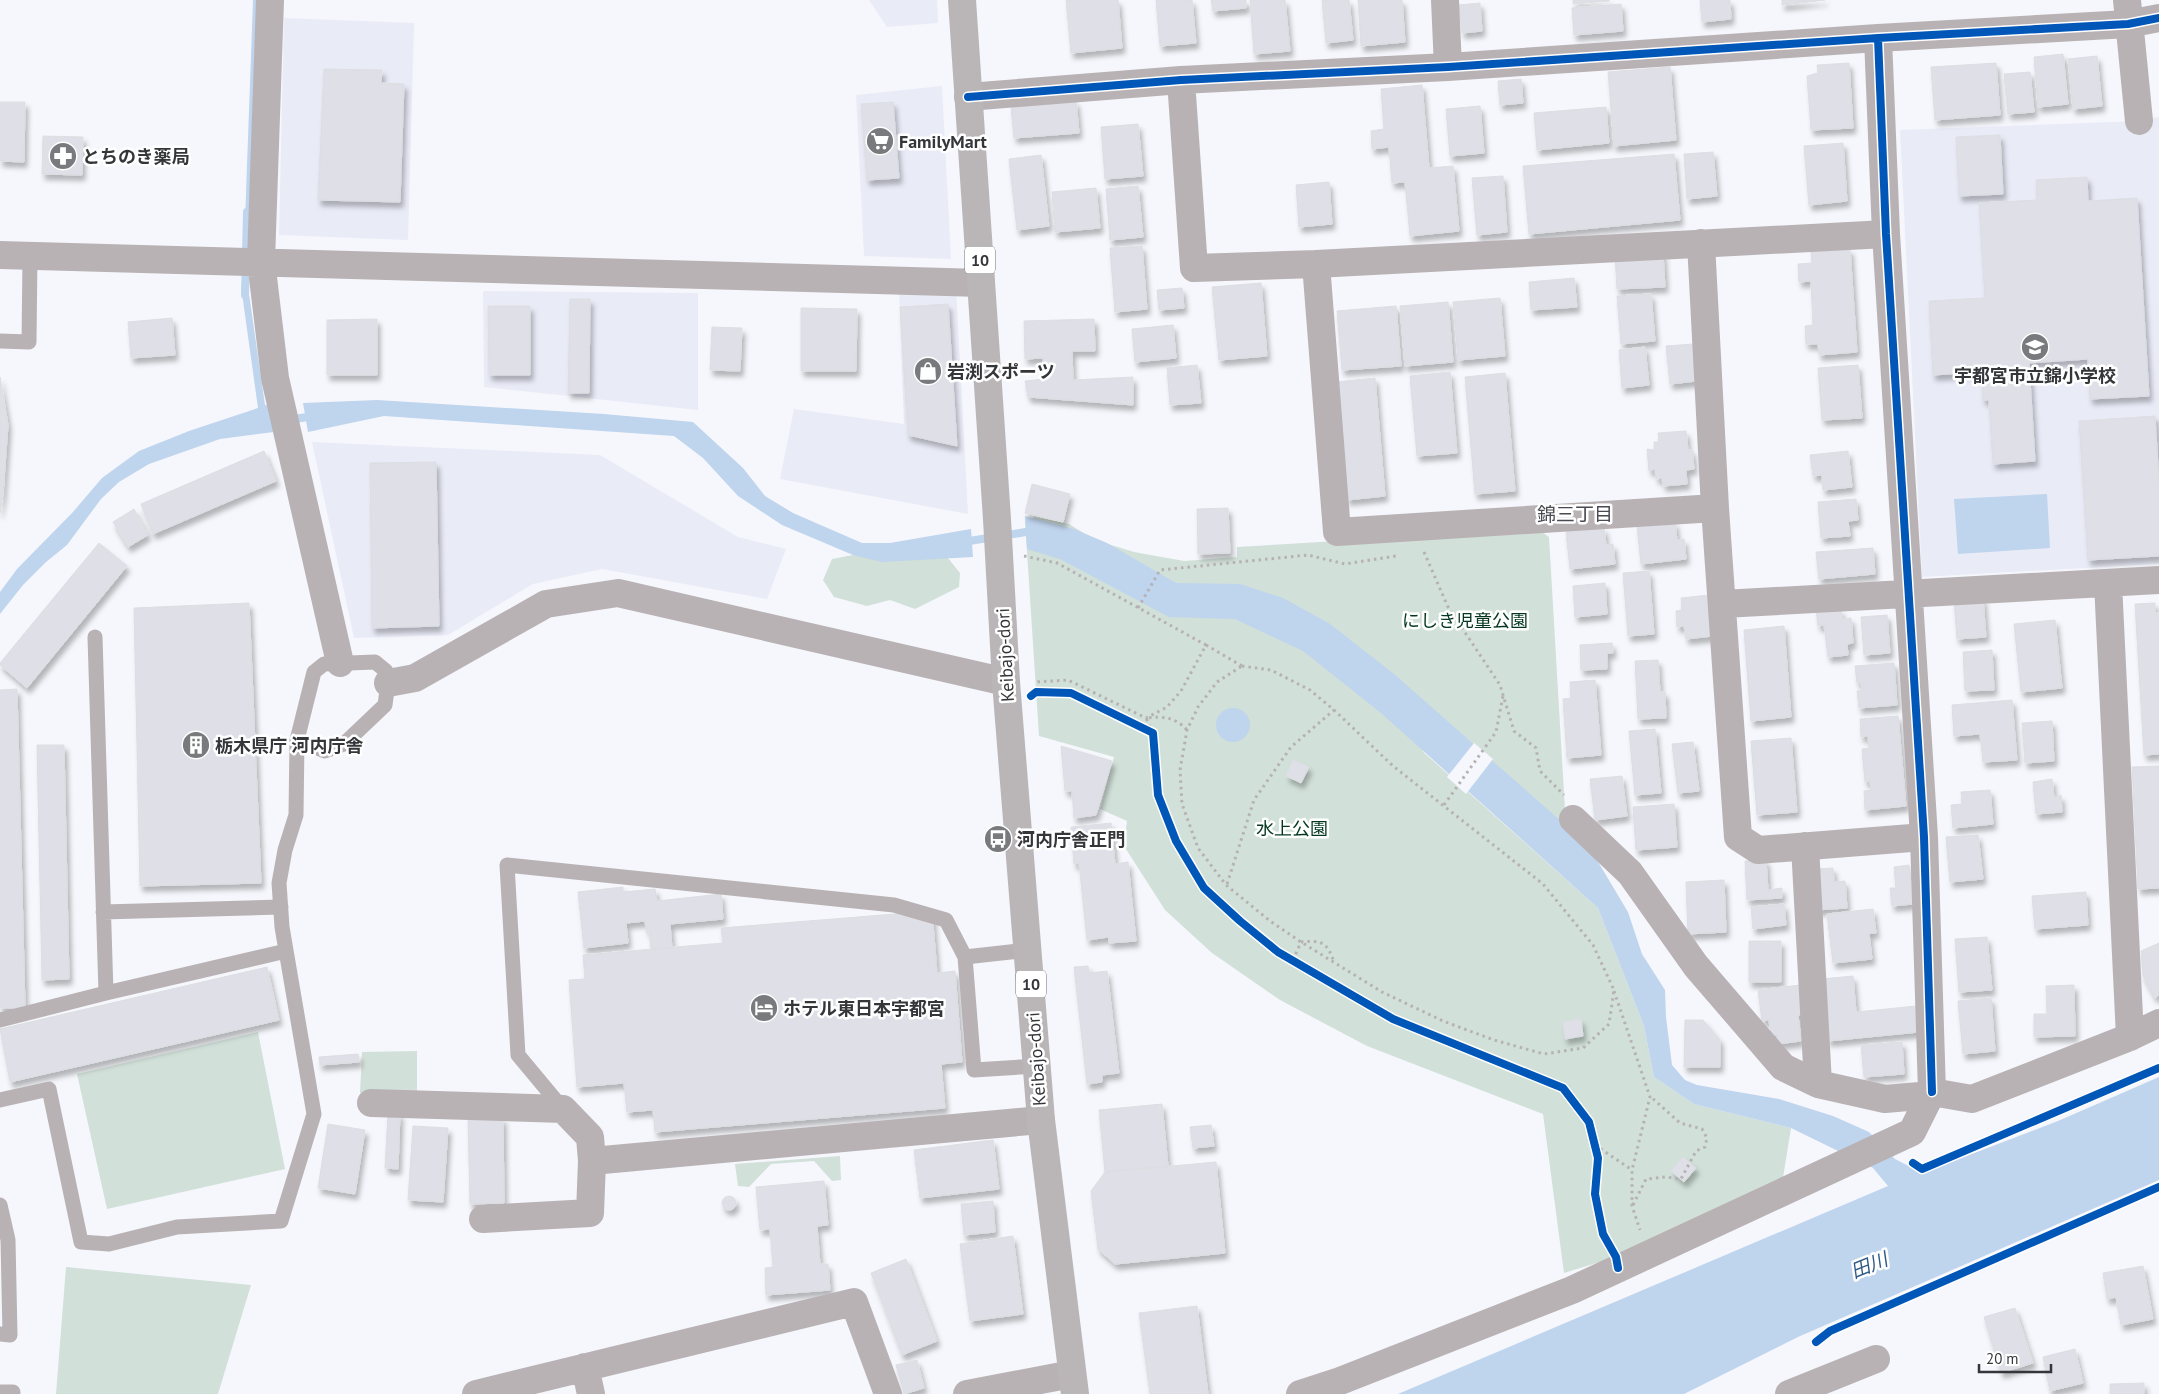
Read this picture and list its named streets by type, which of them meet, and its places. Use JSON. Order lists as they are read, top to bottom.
{
  "streets": {
    "main road": ["10", "Keibajo-dori"]
  },
  "crossings": [
    ["10", "Keibajo-dori"]
  ],
  "districts": ["錦三丁目"],
  "water": ["田川"],
  "parks": ["にしき児童公園", "水上公園"],
  "places": {
    "supermarket": ["FamilyMart"],
    "pharmacy": ["とちのき薬局"],
    "school or university": ["宇都宮市立錦小学校"],
    "shop": ["岩渕スポーツ"],
    "building": ["栃木県庁 河内庁舎"],
    "bus stop": ["河内庁舎正門"],
    "hotel": ["ホテル東日本宇都宮"]
  },
  "scale_bar": "20 m"
}
